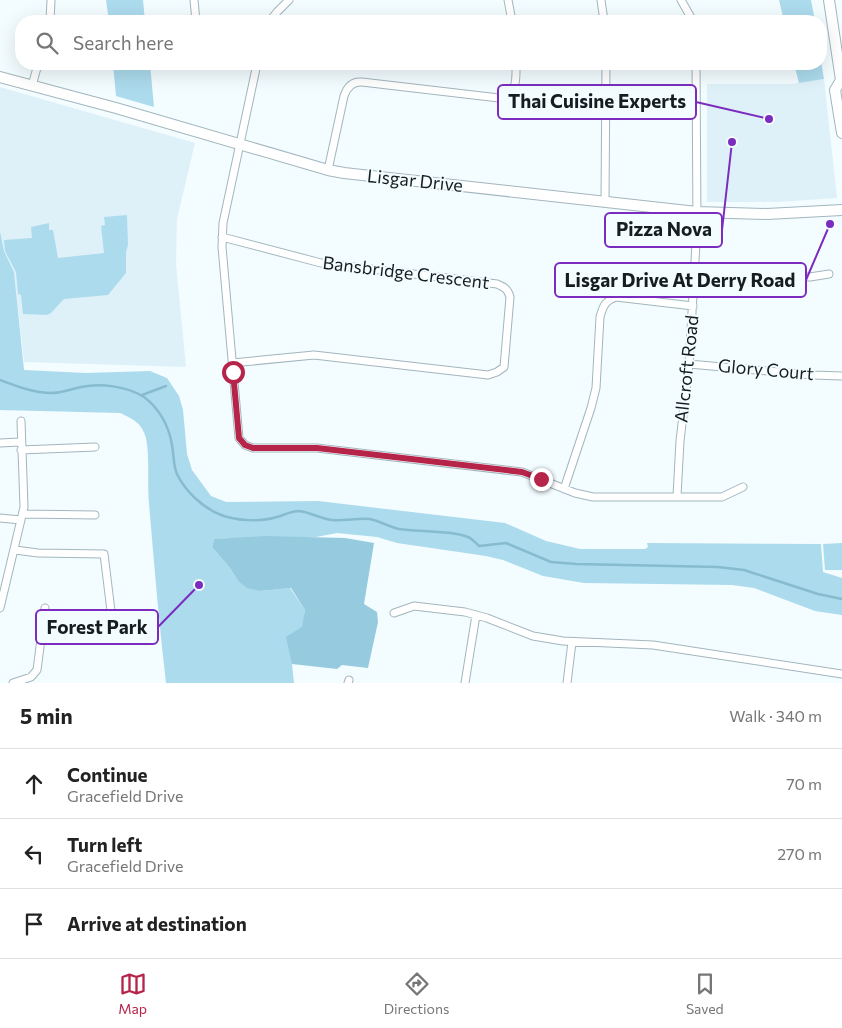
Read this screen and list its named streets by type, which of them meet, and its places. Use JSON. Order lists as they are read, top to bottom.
{
  "streets": {
    "street": [
      "Lisgar Drive",
      "Bansbridge Crescent",
      "Allcroft Road",
      "Glory Court"
    ]
  },
  "crossings": [
    ["Lisgar Drive", "Allcroft Road"],
    ["Allcroft Road", "Glory Court"]
  ],
  "places": [
    "Thai Cuisine Experts",
    "Pizza Nova",
    "Lisgar Drive At Derry Road",
    "Forest Park"
  ],
  "page": {
    "search": "Search here",
    "heading": ["5 min", "Walk · 340 m"],
    "list": [
      ["Continue", "Gracefield Drive", "70 m"],
      ["Turn left", "Gracefield Drive", "270 m"],
      "Arrive at destination"
    ],
    "nav": ["Map", "Directions", "Saved"]
  }
}
